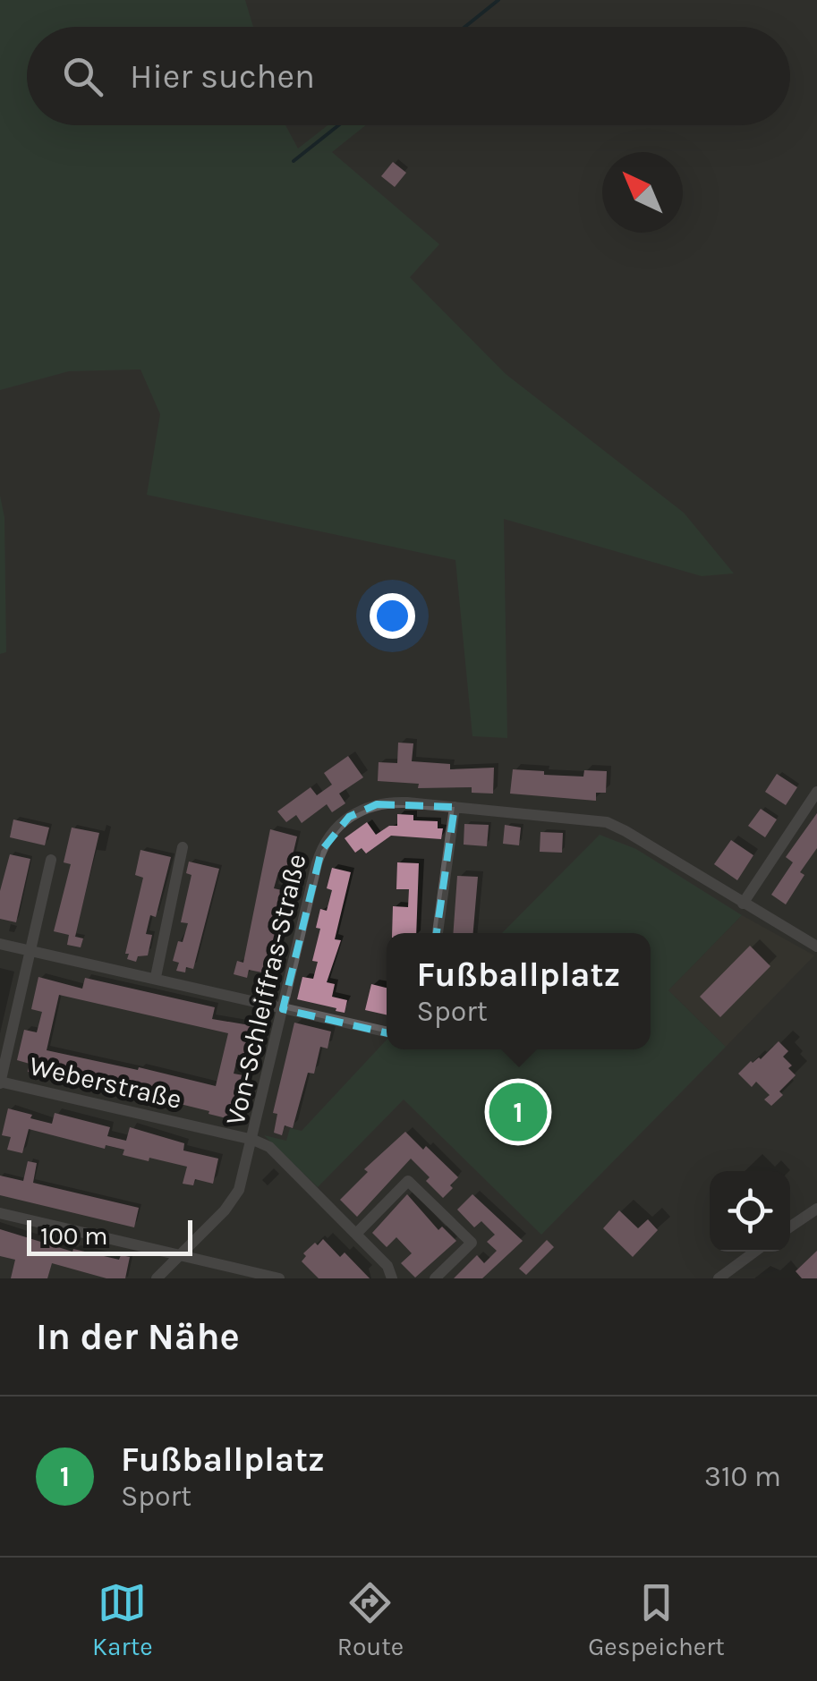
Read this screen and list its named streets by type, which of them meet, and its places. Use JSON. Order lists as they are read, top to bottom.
{
  "streets": {
    "street": ["Von-Schleiffras-Straße", "Weberstraße"]
  },
  "crossings": [
    ["Von-Schleiffras-Straße", "Weberstraße"]
  ],
  "scale_bar": "100 m",
  "north": "top left",
  "page": {
    "search": "Hier suchen",
    "popup": ["Fußballplatz", "Sport"],
    "pins": "1",
    "scale": "100 m",
    "heading": "In der Nähe",
    "list": [
      {
        "mark": "1",
        "name": "Fußballplatz",
        "note": "Sport",
        "value": "310 m"
      }
    ],
    "nav": ["Karte", "Route", "Gespeichert"]
  }
}
